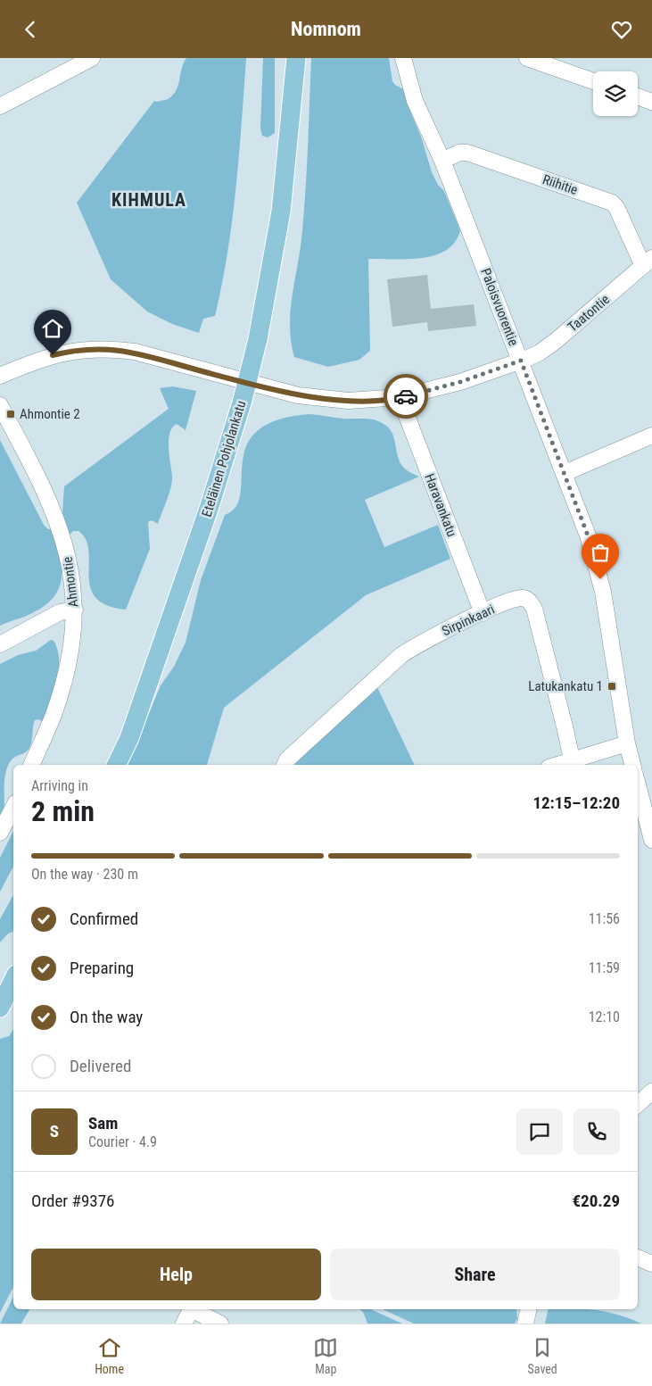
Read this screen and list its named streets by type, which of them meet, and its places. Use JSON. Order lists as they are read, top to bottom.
{
  "streets": {
    "main road": ["Eteläinen Pohjolankatu"],
    "street": [
      "Riihitie",
      "Paloisvuorentie",
      "Taatontie",
      "Haravankatu",
      "Ahmontie",
      "Sirpinkaari"
    ]
  },
  "crossings": [
    ["Riihitie", "Paloisvuorentie"],
    ["Riihitie", "Taatontie"],
    ["Paloisvuorentie", "Taatontie"],
    ["Taatontie", "Haravankatu"],
    ["Haravankatu", "Sirpinkaari"]
  ],
  "districts": ["KIHMULA"],
  "places": {
    "transit": ["Ahmontie 2", "Latukankatu 1"]
  },
  "page": {
    "header": "Nomnom",
    "heading": ["2 min", "Arriving in", "12:15–12:20"],
    "panel": [
      "Sam",
      "Courier · 4.9",
      "Order #9376",
      "€20.29"
    ],
    "bar": "On the way · 230 m",
    "list": [
      ["Confirmed", "11:56"],
      ["Preparing", "11:59"],
      ["On the way", "12:10"],
      "Delivered"
    ],
    "round": "S",
    "buttons": ["Help", "Share"],
    "tabs": ["Home", "Map", "Saved"]
  }
}
